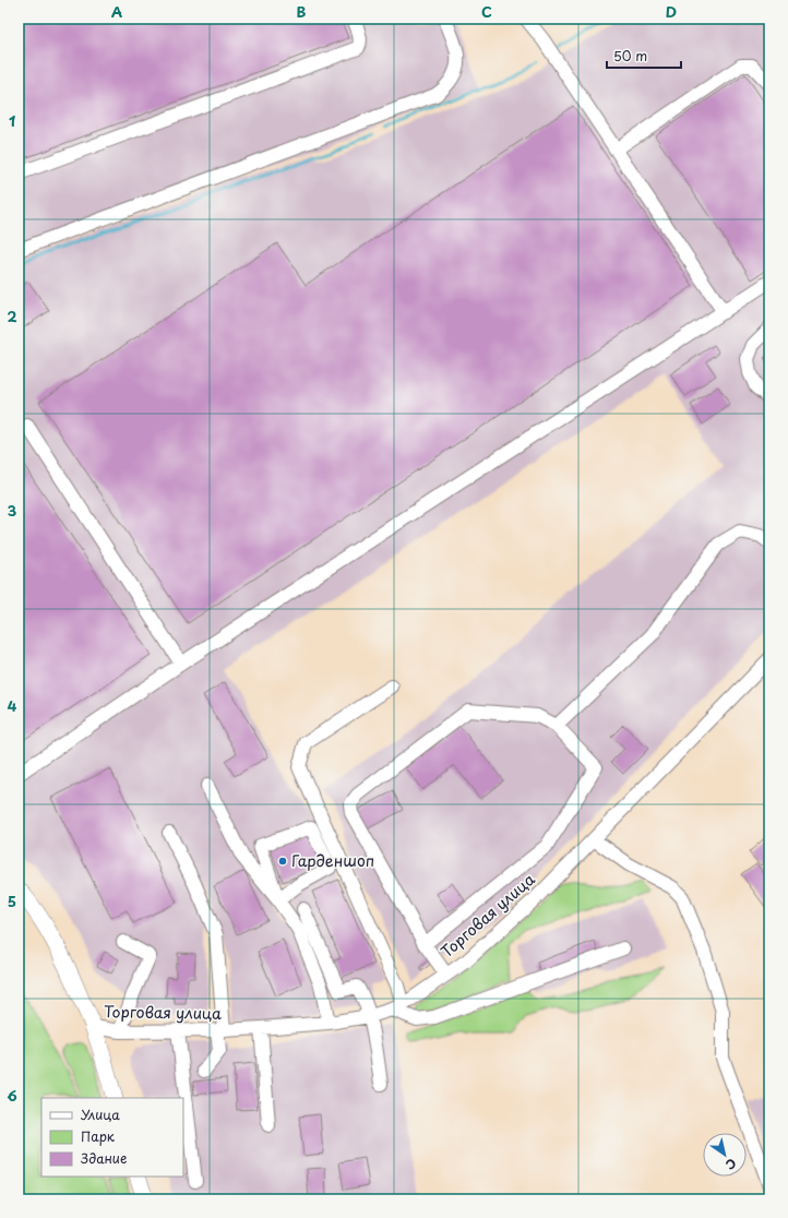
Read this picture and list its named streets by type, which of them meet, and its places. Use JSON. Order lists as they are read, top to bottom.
{
  "streets": {
    "street": ["Торговая улица"]
  },
  "places": ["Гарденшоп"],
  "legend": ["Улица", "Парк", "Здание"],
  "scale_bar": "50 m",
  "north": "bottom right",
  "grid": {
    "columns": [
      "A",
      "B",
      "C",
      "D"
    ],
    "rows": [
      "1",
      "2",
      "3",
      "4",
      "5",
      "6"
    ]
  }
}
